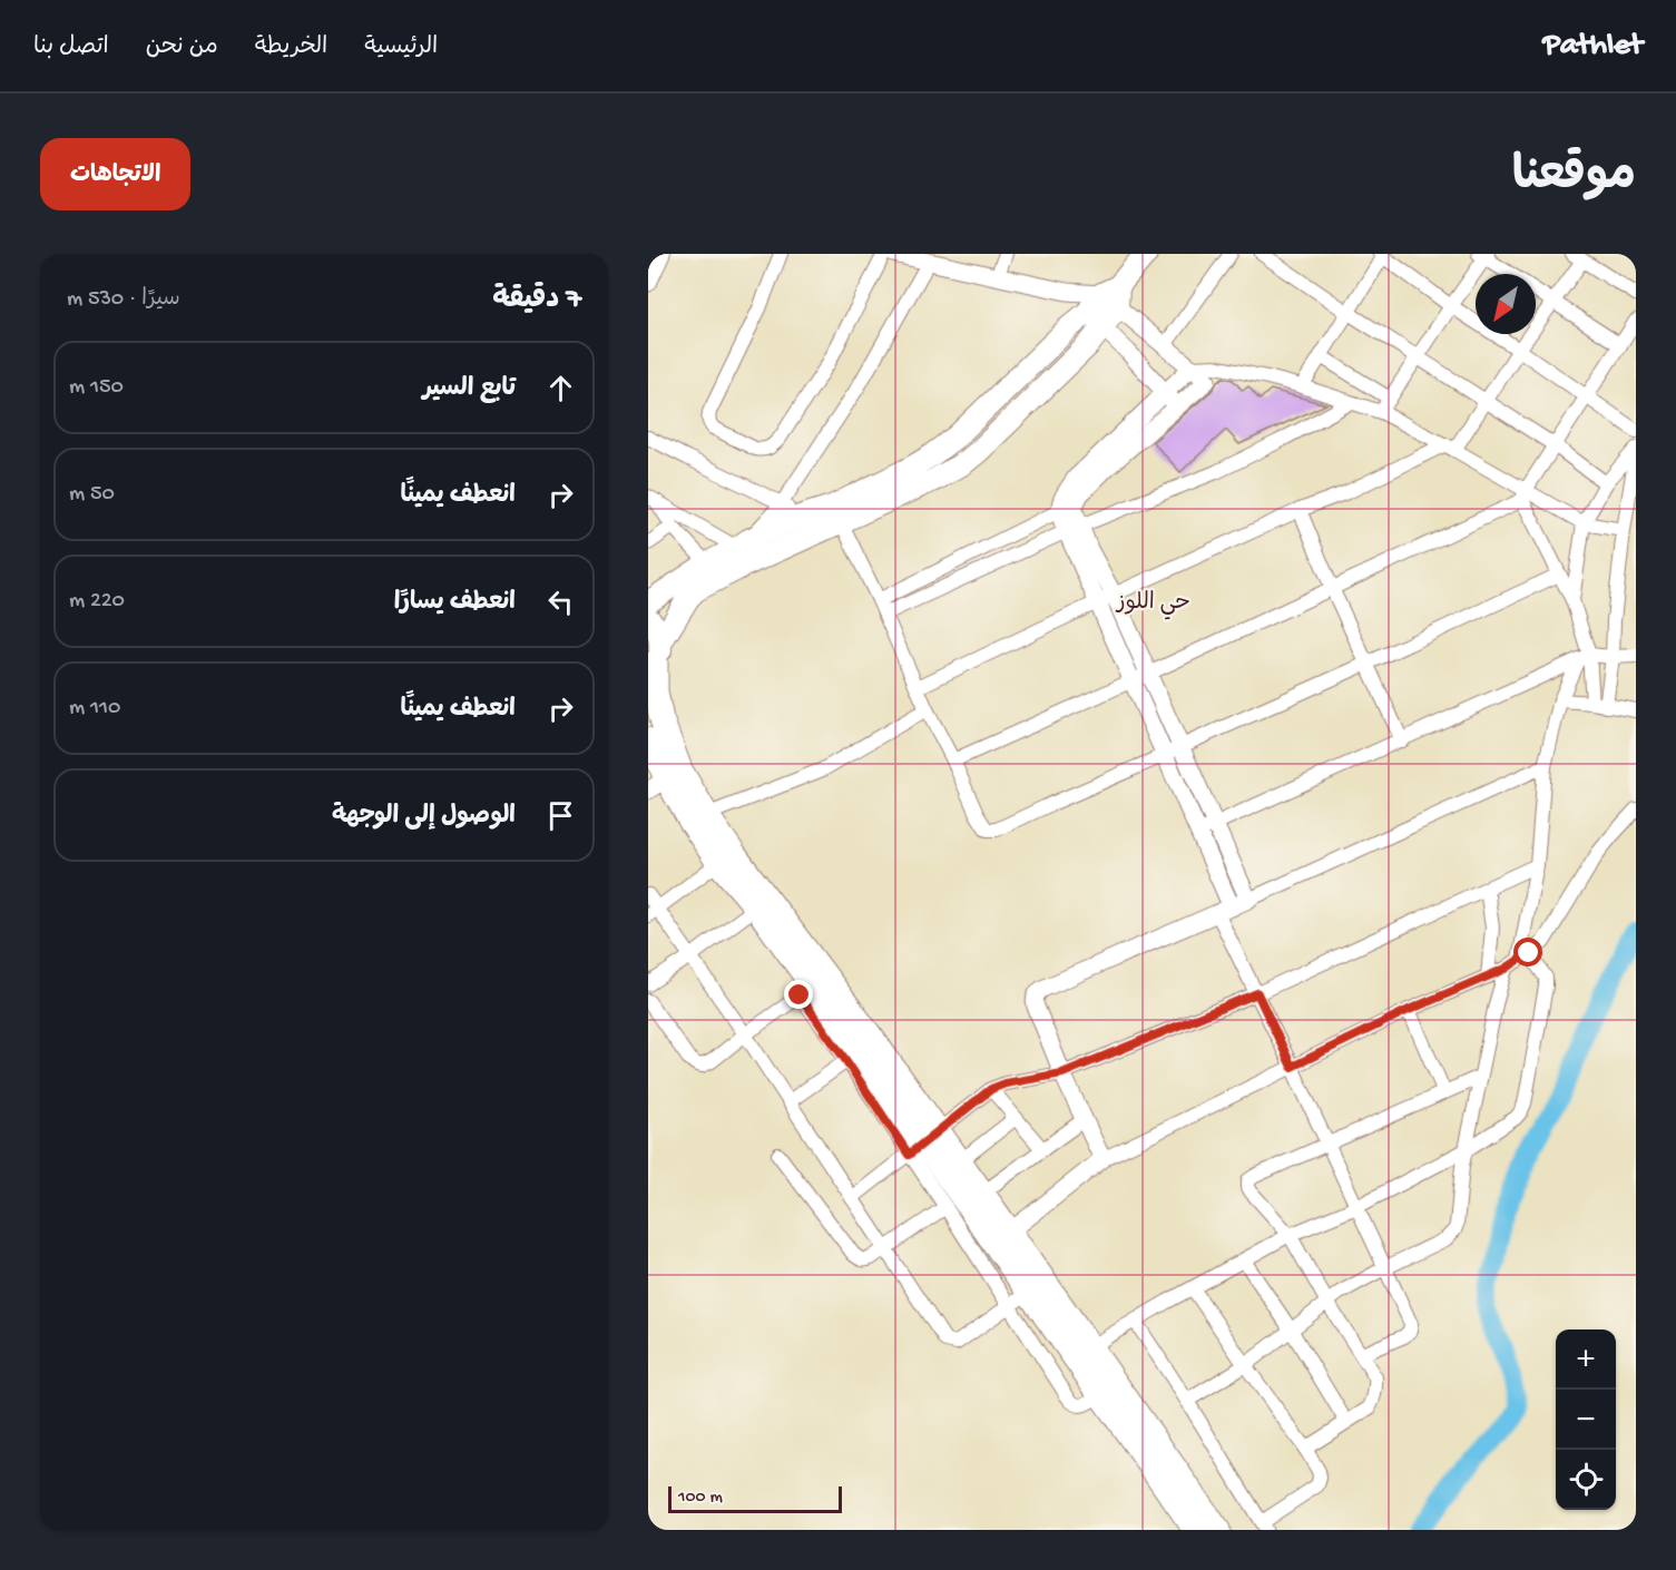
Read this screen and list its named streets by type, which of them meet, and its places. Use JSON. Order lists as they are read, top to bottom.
{
  "districts": ["حي اللوز"],
  "scale_bar": "100 m",
  "north": "bottom left",
  "page": {
    "header": "Pathlet",
    "nav": [
      "الرئيسية",
      "الخريطة",
      "من نحن",
      "اتصل بنا"
    ],
    "title": "موقعنا",
    "buttons": "الاتجاهات",
    "heading": ["7 دقيقة", "سيرًا · 530 m"],
    "list": [
      ["تابع السير", "150 m"],
      ["انعطف يمينًا", "50 m"],
      ["انعطف يسارًا", "220 m"],
      ["انعطف يمينًا", "110 m"],
      "الوصول إلى الوجهة"
    ],
    "map_buttons": ["+", "−"],
    "scale": "100 m"
  }
}
